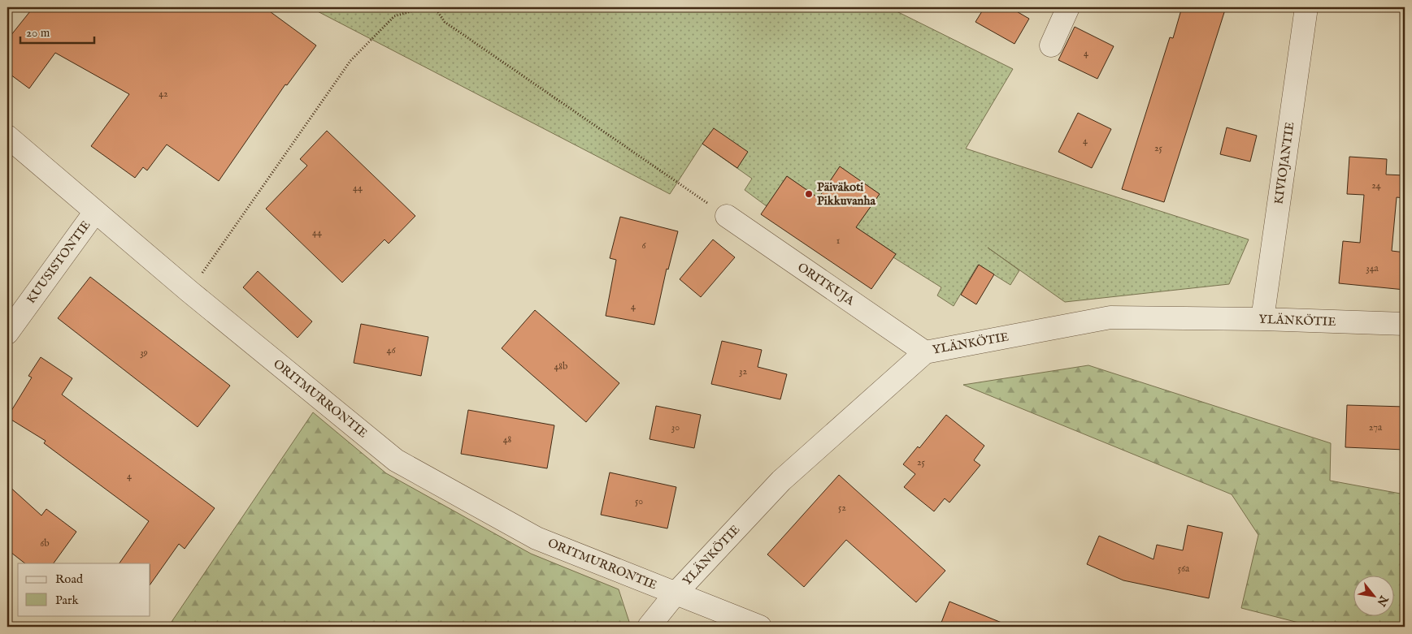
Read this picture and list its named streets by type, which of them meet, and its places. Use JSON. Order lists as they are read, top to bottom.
{
  "streets": {
    "street": [
      "KIVIOJANTIE",
      "KUUSISTONTIE",
      "ORITKUJA",
      "YLÄNKÖTIE",
      "ORITMURRONTIE"
    ]
  },
  "crossings": [
    ["KIVIOJANTIE", "YLÄNKÖTIE"],
    ["KUUSISTONTIE", "ORITMURRONTIE"],
    ["ORITKUJA", "YLÄNKÖTIE"],
    ["YLÄNKÖTIE", "ORITMURRONTIE"]
  ],
  "places": ["Päiväkoti Pikkuvanha"],
  "house_numbers": [
    "4",
    "42",
    "4",
    "25",
    "24",
    "44",
    "44",
    "1",
    "6",
    "34a",
    "4",
    "46",
    "39",
    "48b",
    "32",
    "30",
    "27a",
    "48",
    "25",
    "4",
    "50",
    "52",
    "6b",
    "56a"
  ],
  "legend": ["Road", "Park"],
  "scale_bar": "20 m",
  "north": "bottom right"
}
